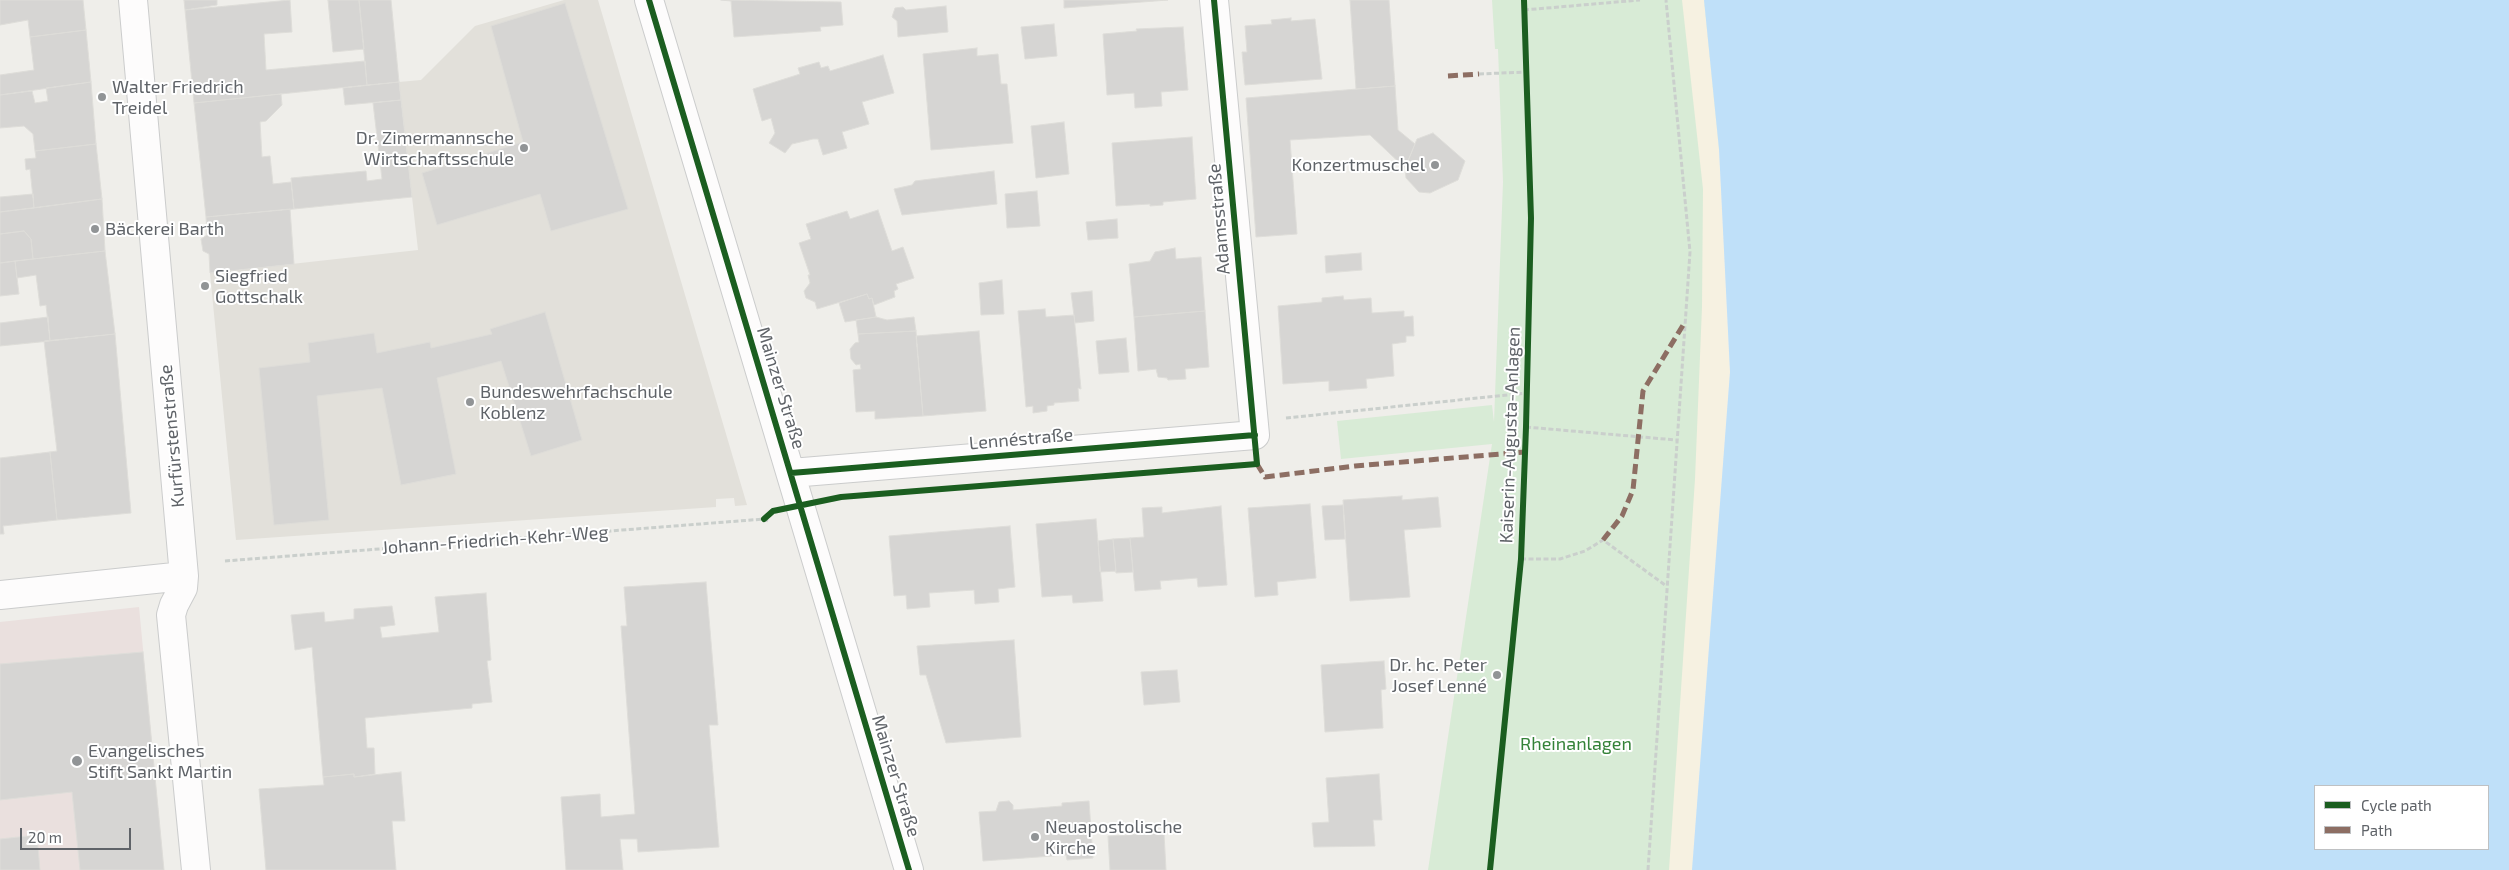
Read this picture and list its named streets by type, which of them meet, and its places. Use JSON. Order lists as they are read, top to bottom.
{
  "streets": {
    "street": [
      "Adamsstraße",
      "Mainzer Straße",
      "Kurfürstenstraße",
      "Lennéstraße"
    ],
    "path": ["Johann-Friedrich-Kehr-Weg"],
    "cycle path": ["Kaiserin-Augusta-Anlagen"]
  },
  "crossings": [
    ["Adamsstraße", "Lennéstraße"],
    ["Mainzer Straße", "Lennéstraße"]
  ],
  "parks": ["Rheinanlagen"],
  "places": [
    "Walter Friedrich Treidel",
    "Dr. Zimermannsche Wirtschaftsschule",
    "Konzertmuschel",
    "Bäckerei Barth",
    "Siegfried Gottschalk",
    "Bundeswehrfachschule Koblenz",
    "Dr. hc. Peter Josef Lenné",
    "Evangelisches Stift Sankt Martin",
    "Neuapostolische Kirche"
  ],
  "legend": ["Cycle path", "Path"],
  "scale_bar": "20 m"
}
